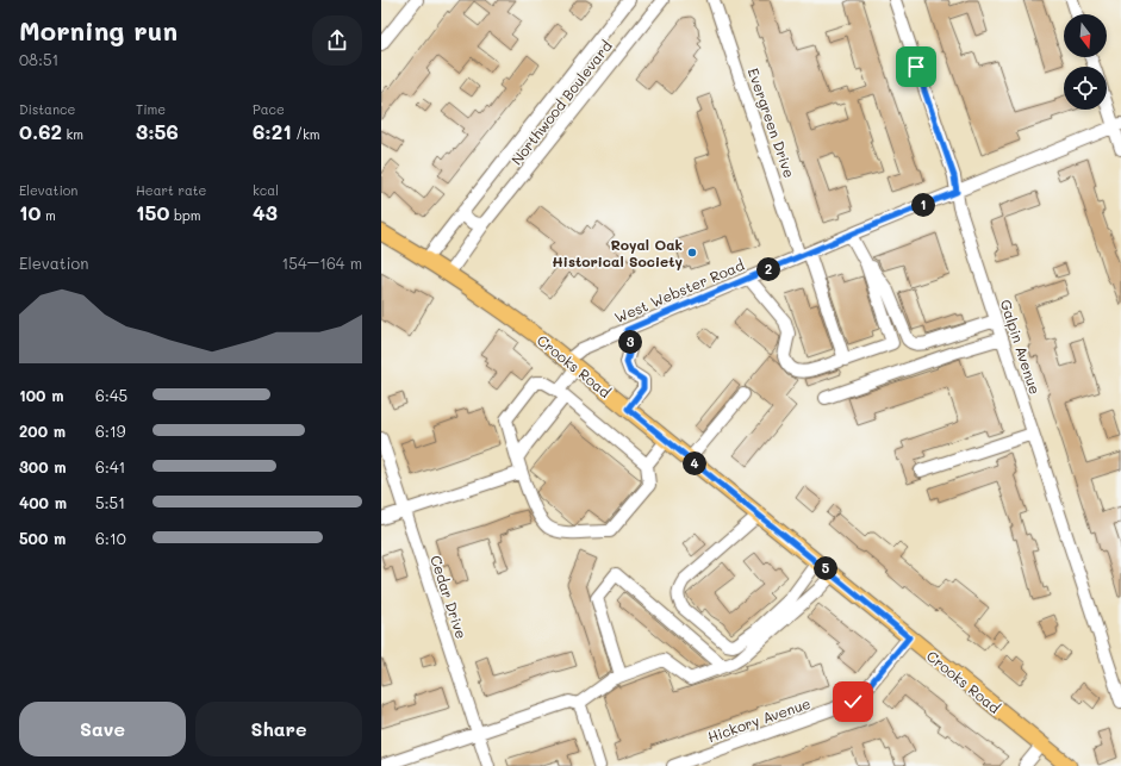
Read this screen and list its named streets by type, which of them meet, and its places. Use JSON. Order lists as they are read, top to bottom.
{
  "streets": {
    "main road": ["Crooks Road"],
    "street": [
      "Northwood Boulevard",
      "Evergreen Drive",
      "West Webster Road",
      "Galpin Avenue",
      "Cedar Drive",
      "Hickory Avenue"
    ]
  },
  "crossings": [
    ["Northwood Boulevard", "Crooks Road"],
    ["Evergreen Drive", "West Webster Road"],
    ["West Webster Road", "Galpin Avenue"],
    ["West Webster Road", "Crooks Road"],
    ["Crooks Road", "Hickory Avenue"]
  ],
  "places": ["Royal Oak Historical Society"],
  "north": "bottom",
  "page": {
    "heading": ["Morning run", "08:51"],
    "stats": [
      ["Distance", "0.62 km"],
      ["Time", "3:56"],
      ["Pace", "6:21 /km"],
      ["Elevation", "10 m"],
      ["Heart rate", "150 bpm"],
      ["kcal", "43"]
    ],
    "pins": [
      "1",
      "2",
      "3",
      "4",
      "5"
    ],
    "chart": ["Elevation", "154–164 m"],
    "list": [
      {
        "name": "100 m",
        "note": "6:45"
      },
      {
        "name": "200 m",
        "note": "6:19"
      },
      {
        "name": "300 m",
        "note": "6:41"
      },
      {
        "name": "400 m",
        "note": "5:51"
      },
      {
        "name": "500 m",
        "note": "6:10"
      }
    ],
    "buttons": ["Save", "Share"]
  }
}
